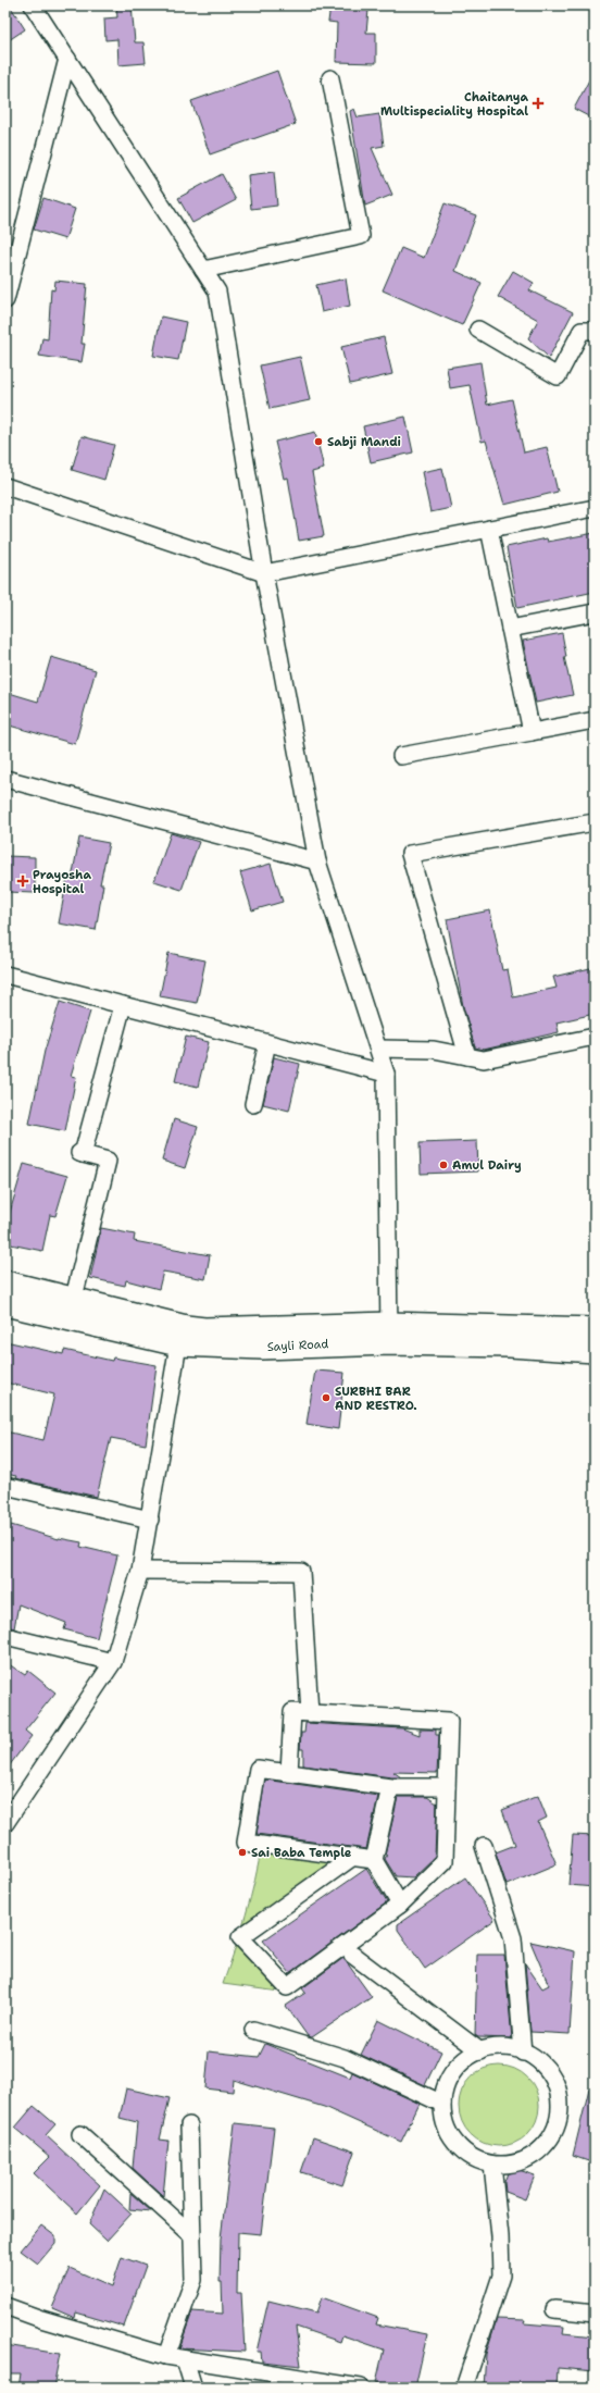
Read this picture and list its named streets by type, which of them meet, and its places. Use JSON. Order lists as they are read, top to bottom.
{
  "streets": {
    "main road": ["Sayli Road"]
  },
  "places": {
    "health": ["Chaitanya Multispeciality Hospital", "Prayosha Hospital"],
    "other": [
      "Sabji Mandi",
      "Amul Dairy",
      "SURBHI BAR AND RESTRO.",
      "Sai Baba Temple"
    ]
  }
}
